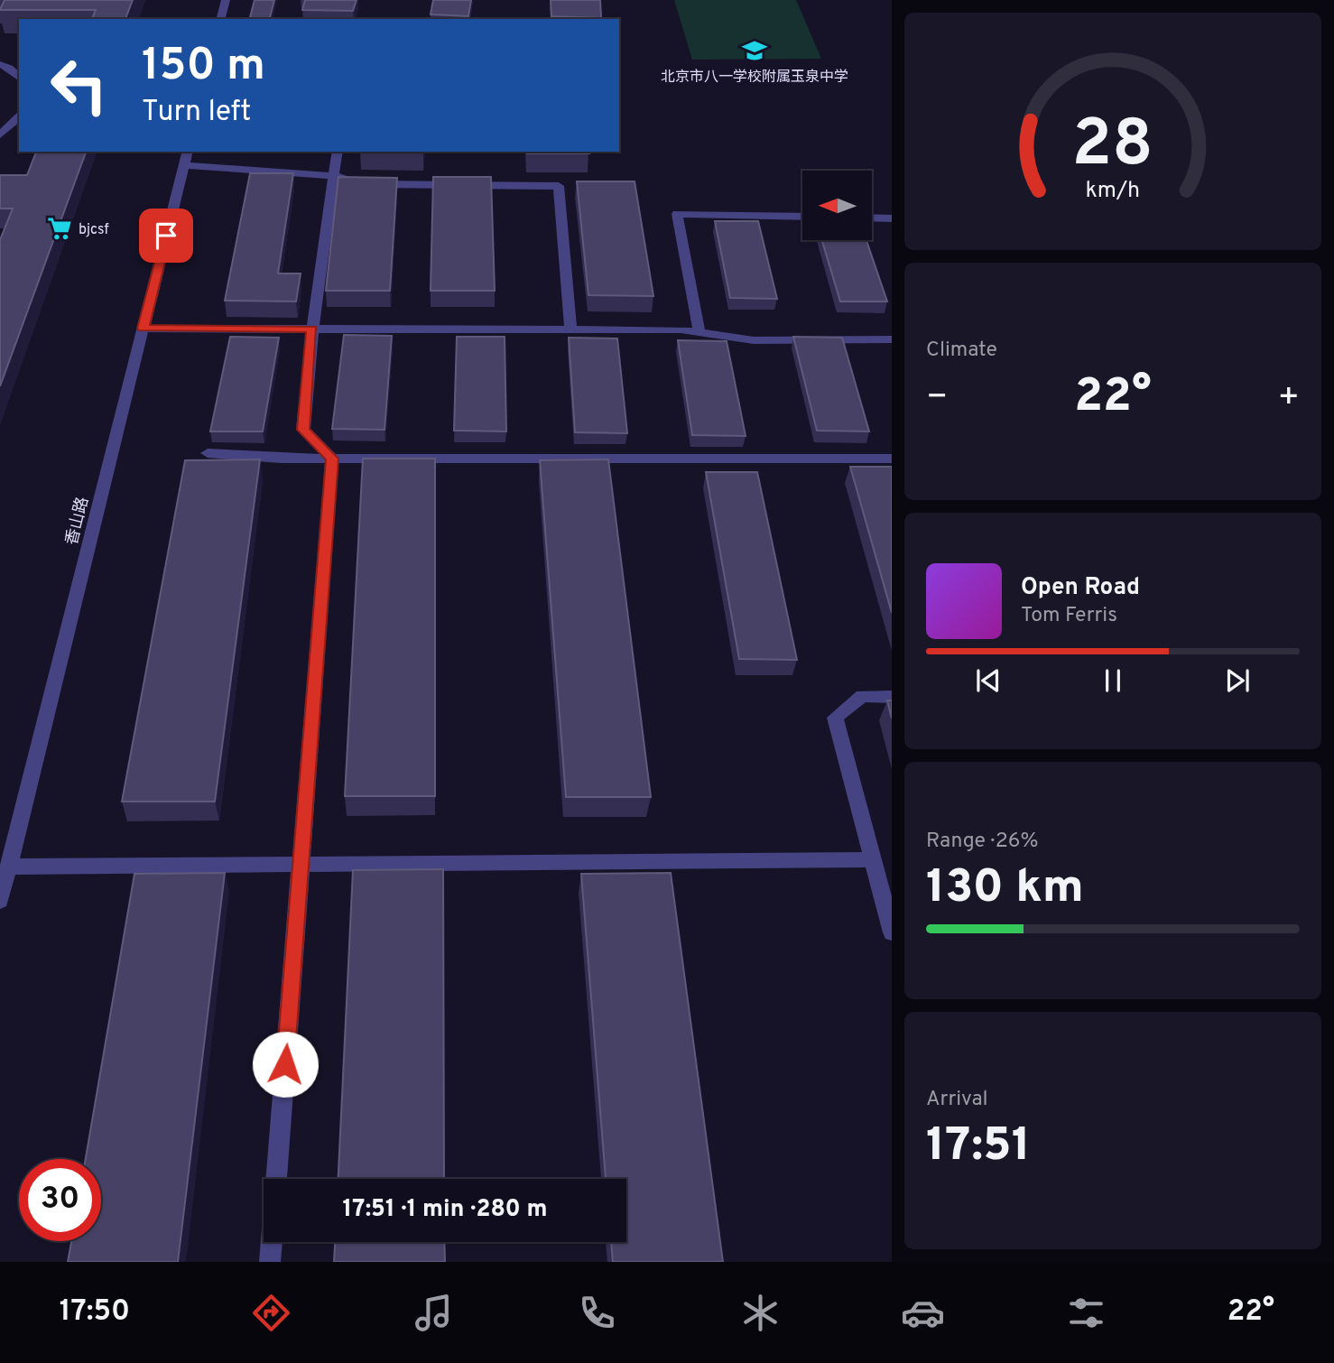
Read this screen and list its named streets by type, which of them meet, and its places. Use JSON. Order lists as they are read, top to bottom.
{
  "streets": {
    "street": ["香山路"]
  },
  "places": {
    "school or university": ["北京市八一学校附属玉泉中学"],
    "supermarket": ["bjcsf"]
  },
  "north": "left",
  "page": {
    "turn": ["150 m", "Turn left"],
    "tile": [
      "Climate",
      ["Range · 26%", "130 km"],
      ["Arrival", "17:51"]
    ],
    "heat": ["−", "22°", "+"],
    "song": ["Open Road", "Tom Ferris"],
    "limit": "30",
    "trip": "17:51 · 1 min · 280 m",
    "tabs": ["17:50", "22°"],
    "gauge": ["28", "km/h"]
  }
}
